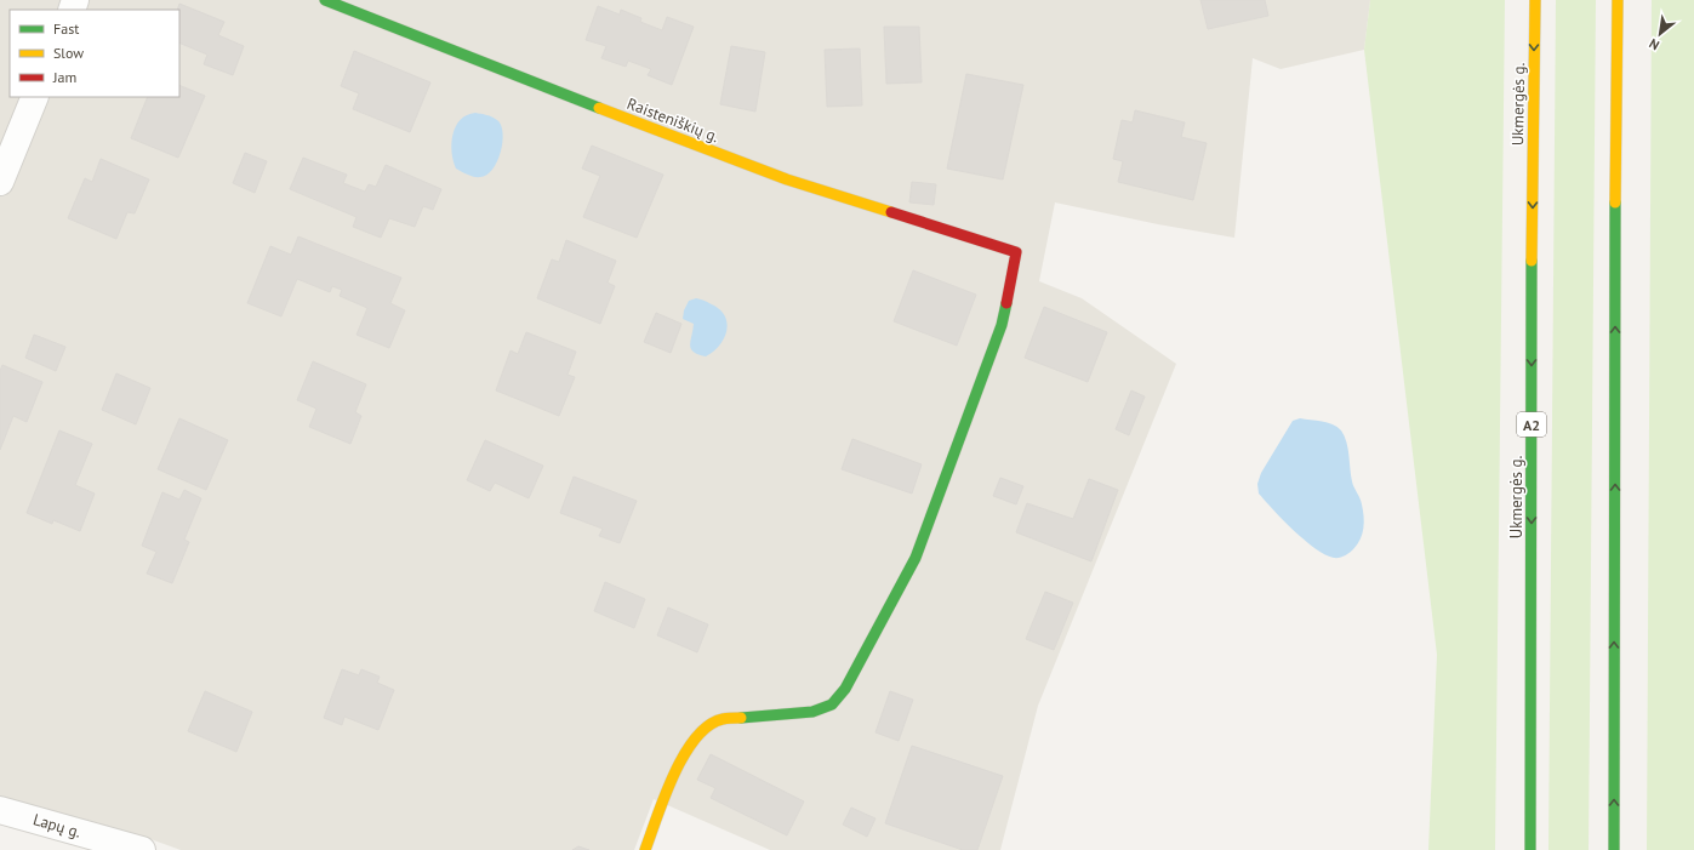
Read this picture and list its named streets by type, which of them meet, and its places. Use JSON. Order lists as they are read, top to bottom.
{
  "streets": {
    "main road": ["Ukmergės g.", "Raisteniškių g.", "A2"],
    "street": ["Lapų g."]
  },
  "legend": ["Fast", "Slow", "Jam"],
  "north": "bottom left"
}
